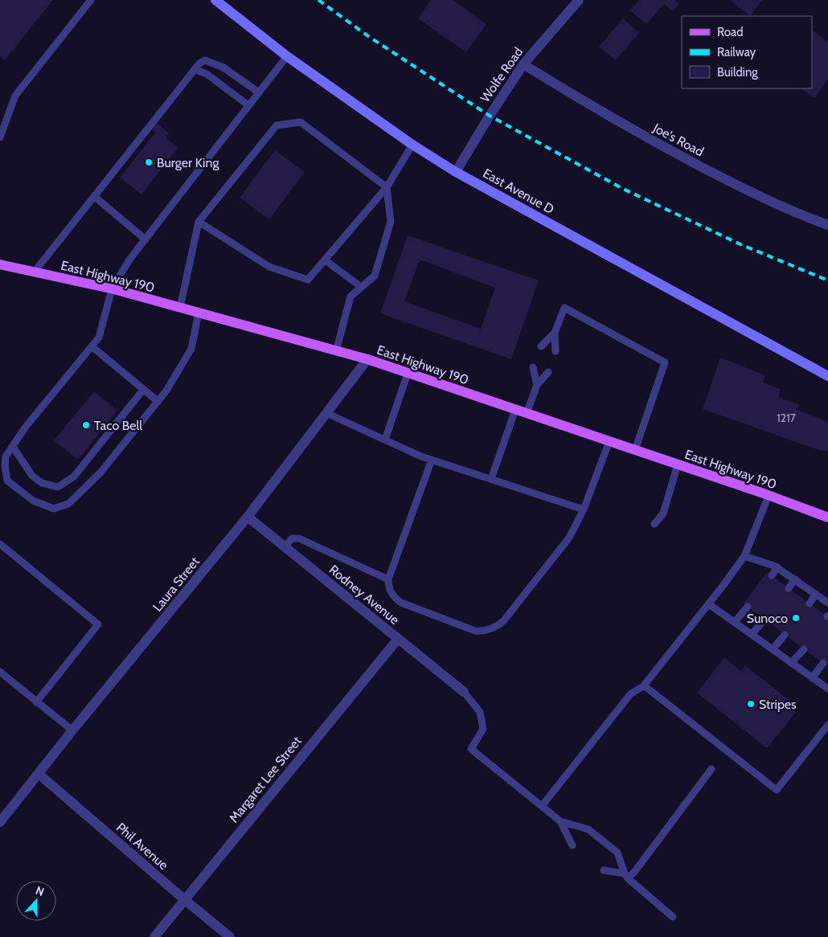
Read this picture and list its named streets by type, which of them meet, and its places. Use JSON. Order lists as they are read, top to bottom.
{
  "streets": {
    "main road": ["East Avenue D", "East Highway 190"],
    "street": [
      "Wolfe Road",
      "Joe's Road",
      "Laura Street",
      "Rodney Avenue",
      "Margaret Lee Street",
      "Phil Avenue"
    ]
  },
  "crossings": [
    ["Wolfe Road", "Joe's Road"],
    ["Wolfe Road", "East Avenue D"],
    ["East Highway 190", "Laura Street"],
    ["Laura Street", "Rodney Avenue"],
    ["Laura Street", "Phil Avenue"],
    ["Rodney Avenue", "Margaret Lee Street"],
    ["Margaret Lee Street", "Phil Avenue"]
  ],
  "places": [
    "Burger King",
    "Taco Bell",
    "Sunoco",
    "Stripes"
  ],
  "house_numbers": ["1217"],
  "legend": ["Road", "Railway", "Building"],
  "north": "top"
}
